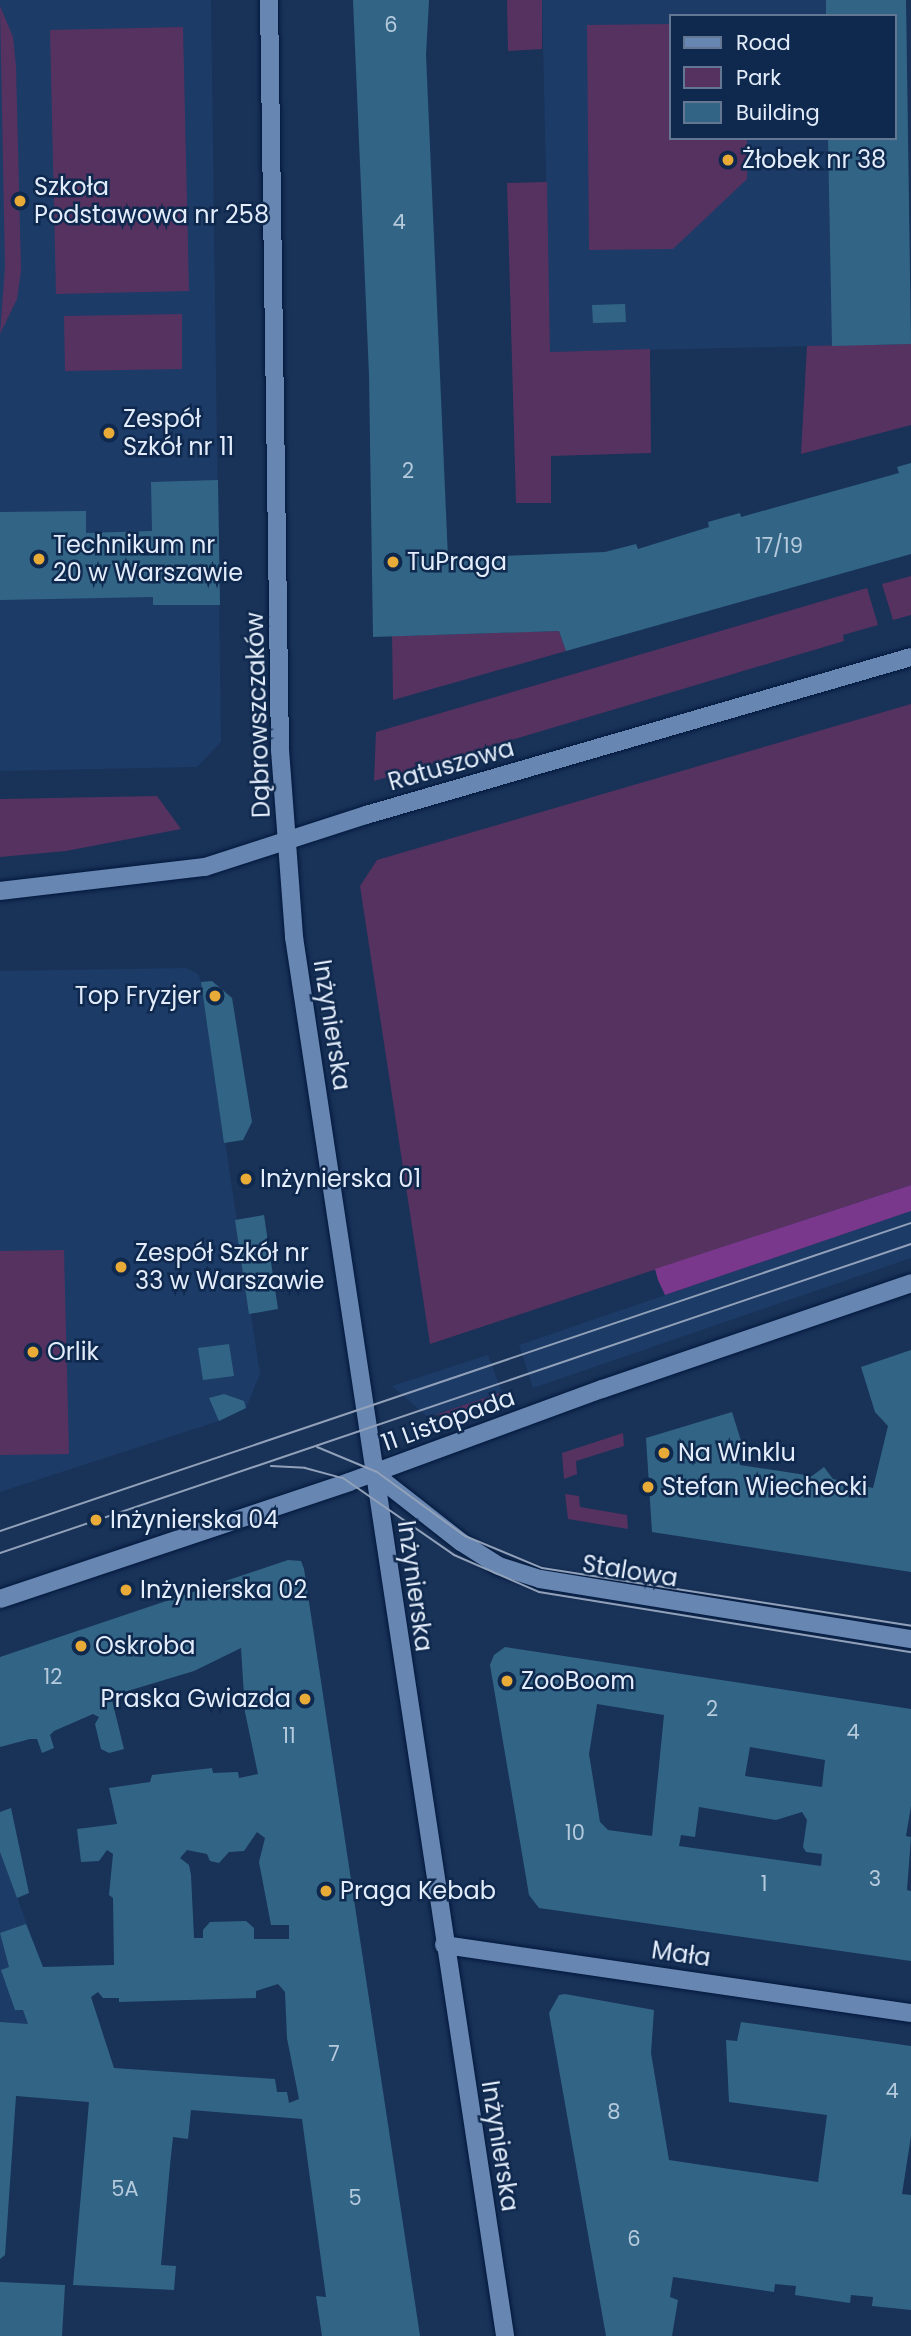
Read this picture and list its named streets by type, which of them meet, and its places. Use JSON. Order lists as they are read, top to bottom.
{
  "streets": {
    "street": [
      "Dąbrowszczaków",
      "Ratuszowa",
      "Inżynierska",
      "11 Listopada",
      "Stalowa",
      "Mała"
    ]
  },
  "crossings": [
    ["Dąbrowszczaków", "Ratuszowa"],
    ["Dąbrowszczaków", "Inżynierska"],
    ["Ratuszowa", "Inżynierska"],
    ["Inżynierska", "11 Listopada"],
    ["Inżynierska", "Stalowa"],
    ["Inżynierska", "Mała"],
    ["11 Listopada", "Stalowa"]
  ],
  "places": [
    "Żłobek nr 38",
    "Szkoła Podstawowa nr 258",
    "Zespół Szkół nr 11",
    "Technikum nr 20 w Warszawie",
    "TuPraga",
    "Top Fryzjer",
    "Inżynierska 01",
    "Zespół Szkół nr 33 w Warszawie",
    "Orlik",
    "Na Winklu",
    "Stefan Wiechecki",
    "Inżynierska 04",
    "Inżynierska 02",
    "Oskroba",
    "ZooBoom",
    "Praska Gwiazda",
    "Praga Kebab"
  ],
  "house_numbers": [
    "6",
    "4",
    "2",
    "17/19",
    "12",
    "2",
    "4",
    "11",
    "10",
    "3",
    "1",
    "7",
    "4",
    "8",
    "5A",
    "5",
    "6"
  ],
  "legend": ["Road", "Park", "Building"]
}
